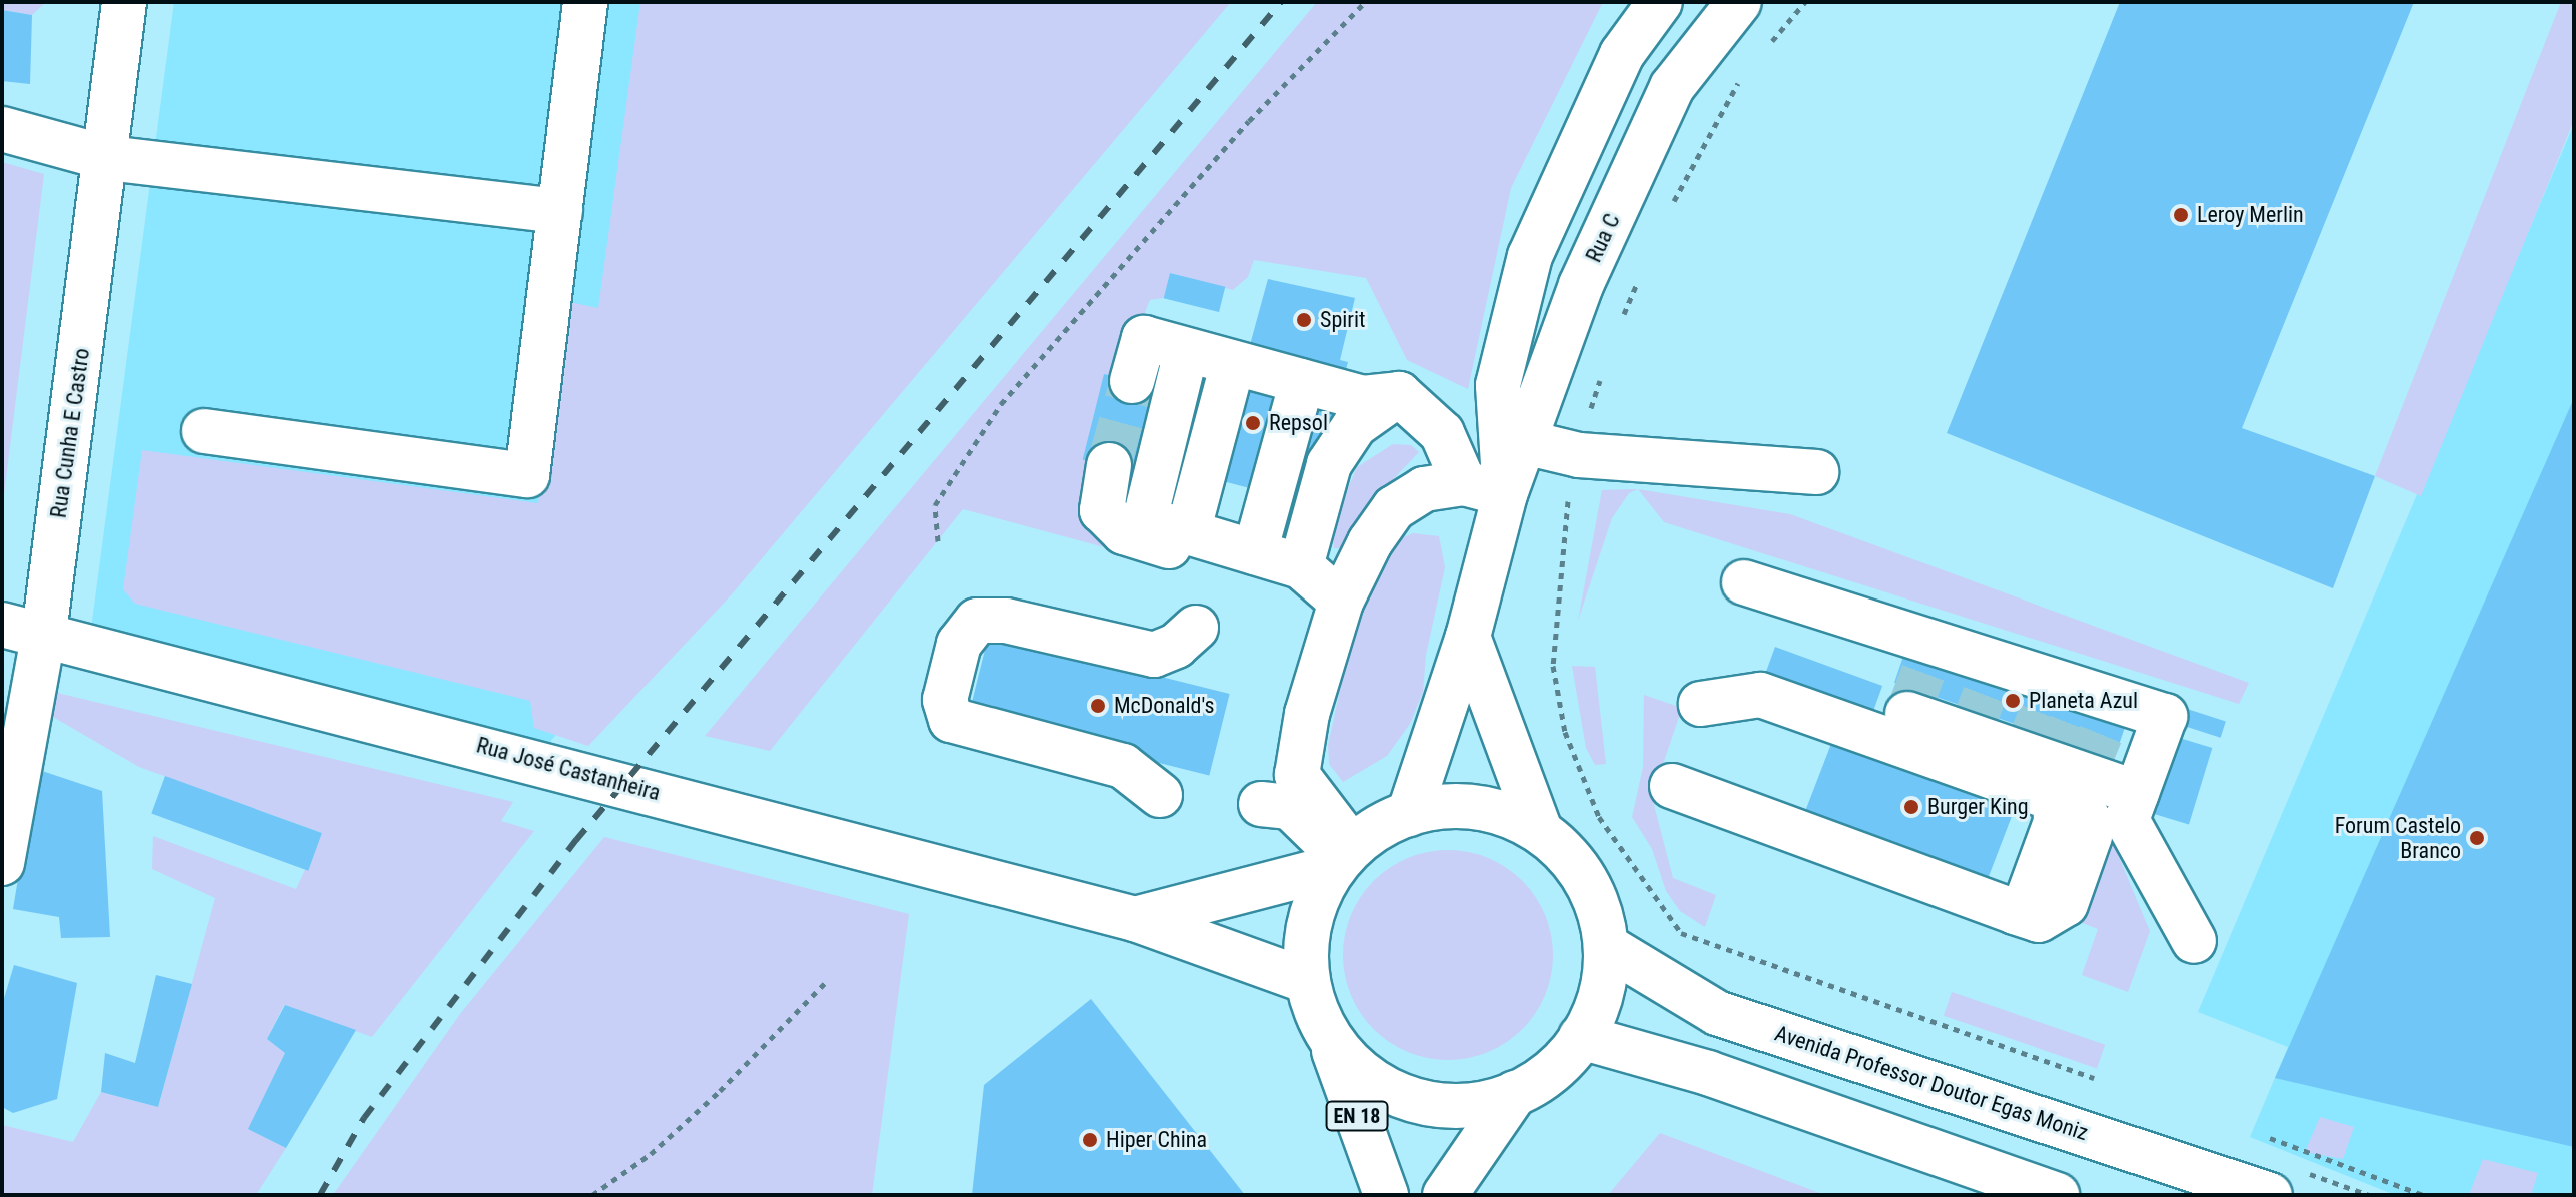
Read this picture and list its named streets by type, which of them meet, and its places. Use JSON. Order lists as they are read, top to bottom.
{
  "streets": {
    "main road": [
      "Rua C",
      "Rua Cunha E Castro",
      "Rua José Castanheira",
      "Avenida Professor Doutor Egas Moniz",
      "EN 18"
    ]
  },
  "crossings": [
    ["Rua C", "Rua José Castanheira"],
    ["Rua Cunha E Castro", "Rua José Castanheira"]
  ],
  "places": [
    "Leroy Merlin",
    "Spirit",
    "Repsol",
    "Planeta Azul",
    "McDonald's",
    "Burger King",
    "Forum Castelo Branco",
    "Hiper China"
  ]
}
